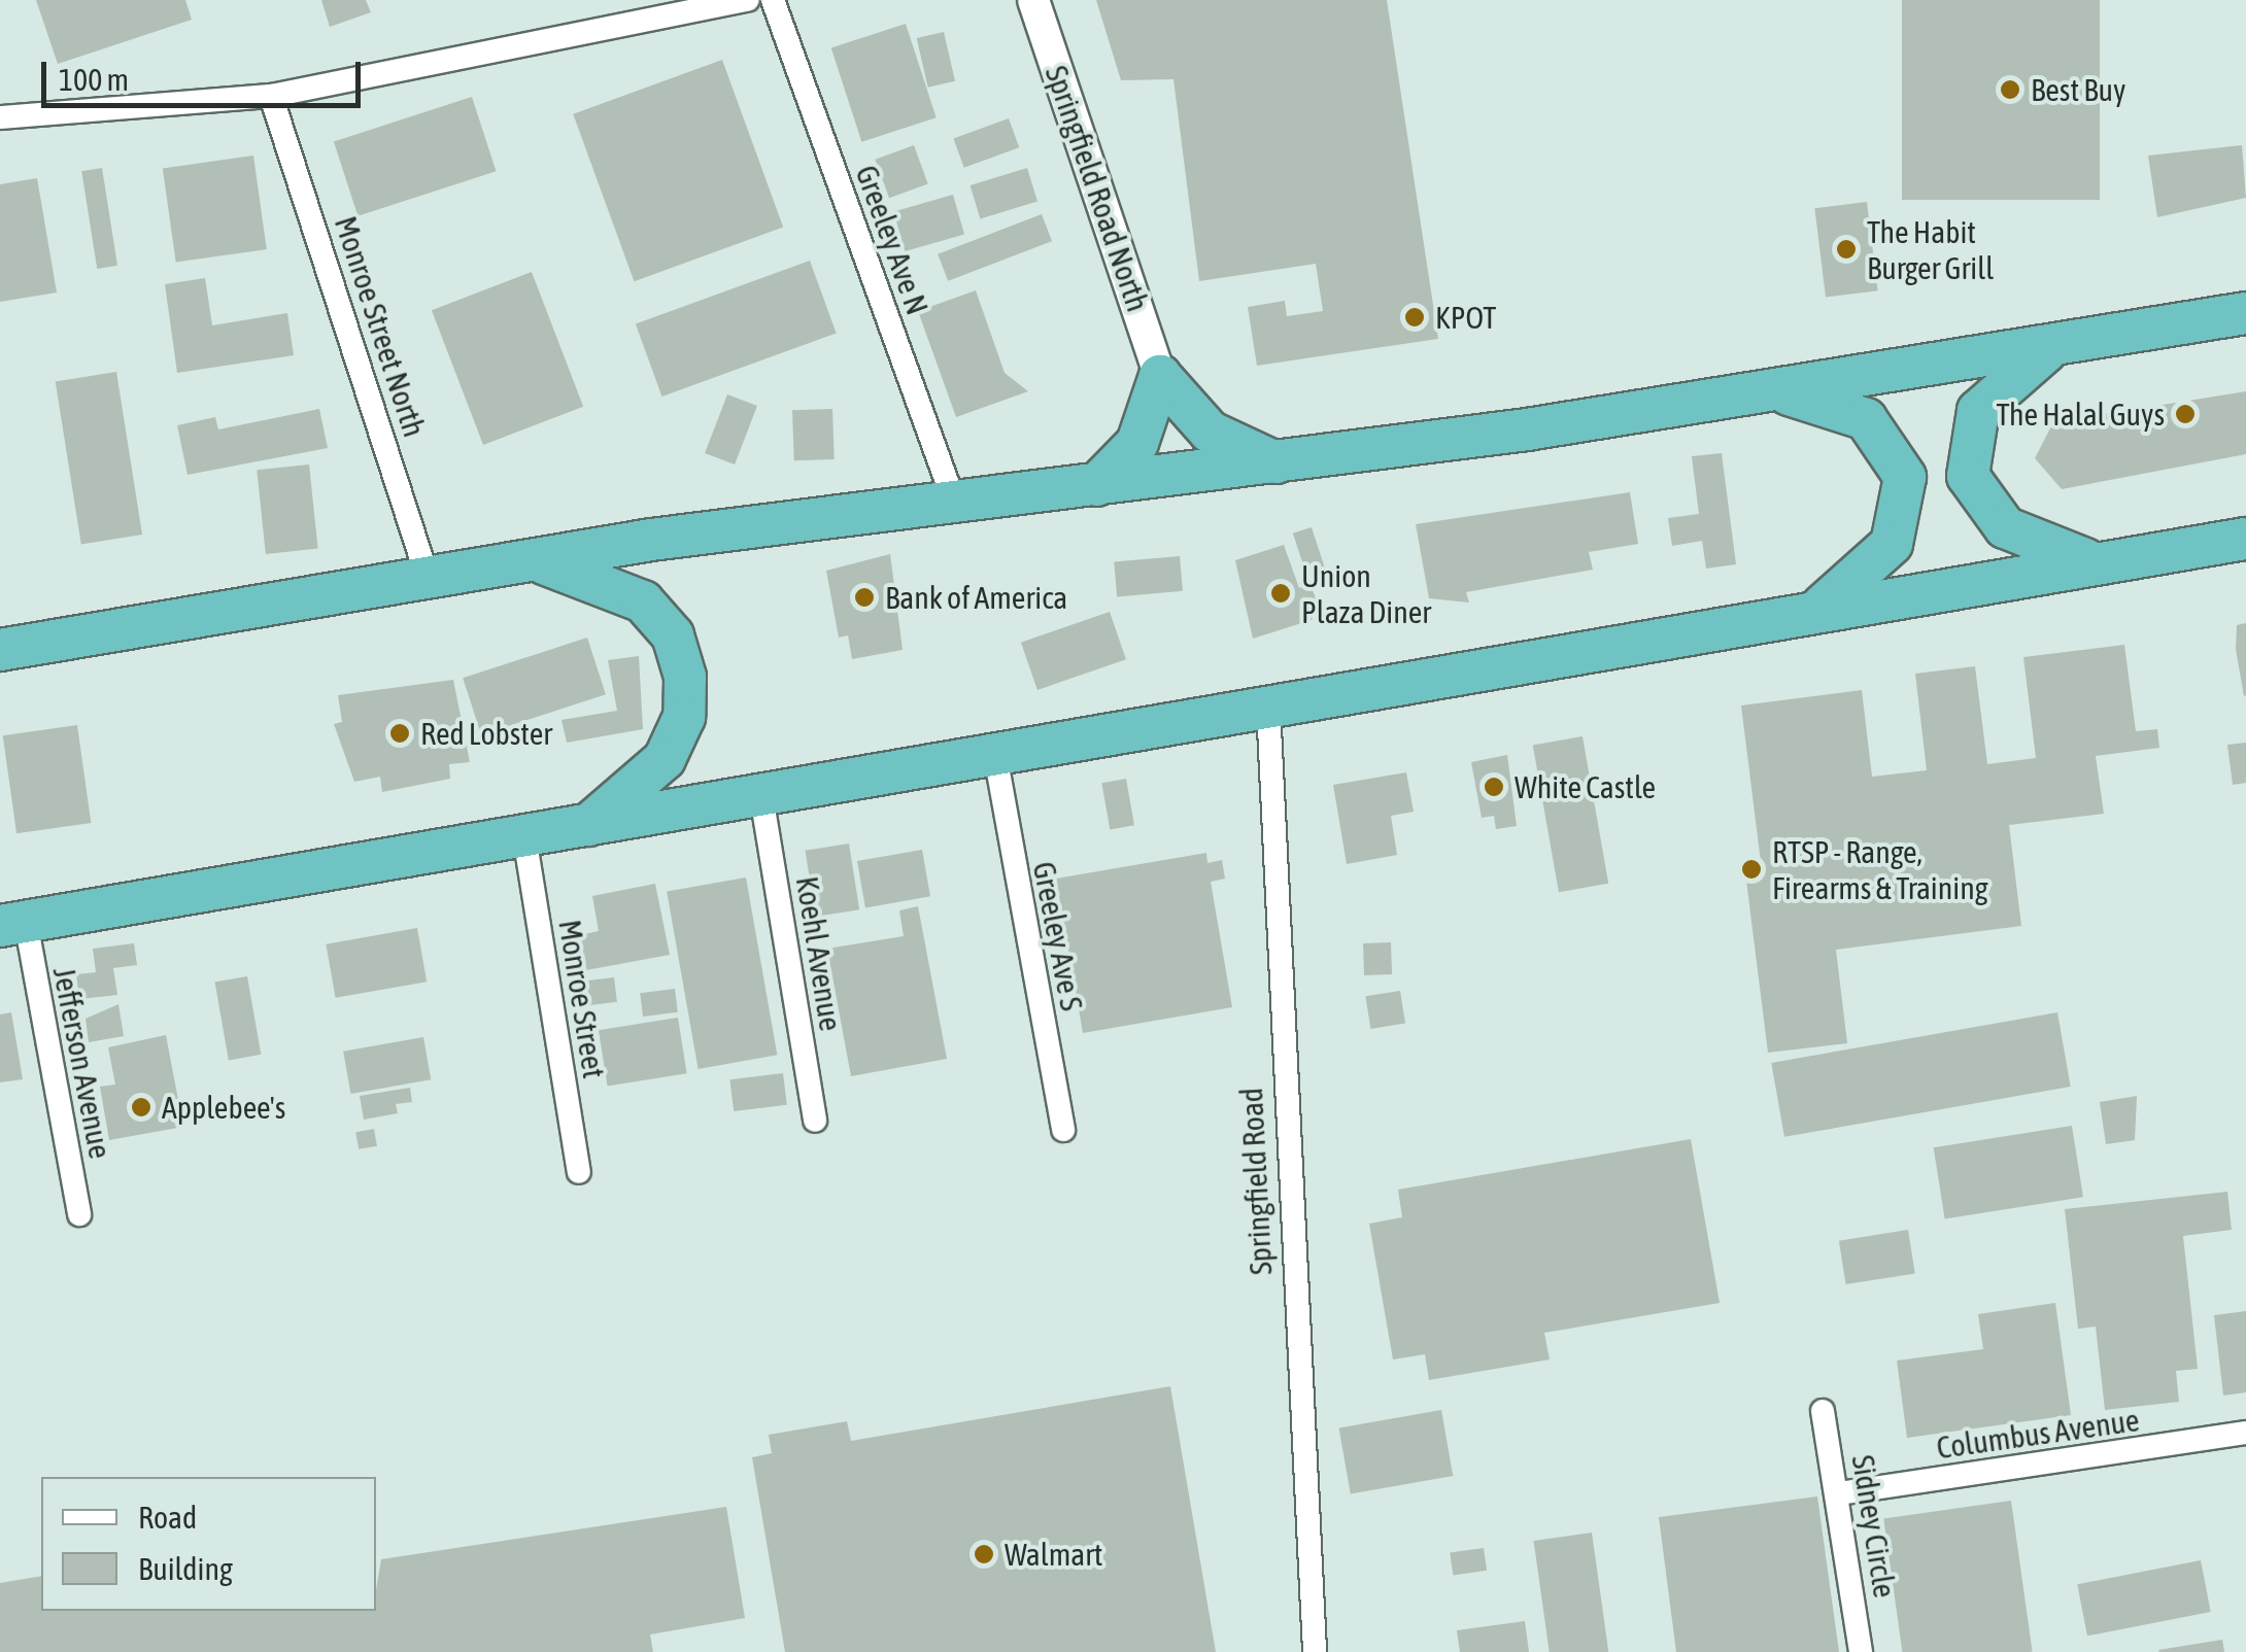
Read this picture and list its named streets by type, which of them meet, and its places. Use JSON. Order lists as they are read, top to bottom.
{
  "streets": {
    "street": [
      "Springfield Road North",
      "Greeley Ave N",
      "Monroe Street North",
      "Greeley Ave S",
      "Koehl Avenue",
      "Monroe Street",
      "Jefferson Avenue",
      "Springfield Road",
      "Columbus Avenue",
      "Sidney Circle"
    ]
  },
  "crossings": [
    ["Columbus Avenue", "Sidney Circle"]
  ],
  "places": [
    "Best Buy",
    "The Habit Burger Grill",
    "KPOT",
    "The Halal Guys",
    "Union Plaza Diner",
    "Bank of America",
    "Red Lobster",
    "White Castle",
    "RTSP - Range, Firearms & Training",
    "Applebee's",
    "Walmart"
  ],
  "legend": ["Road", "Building"],
  "scale_bar": "100 m"
}
